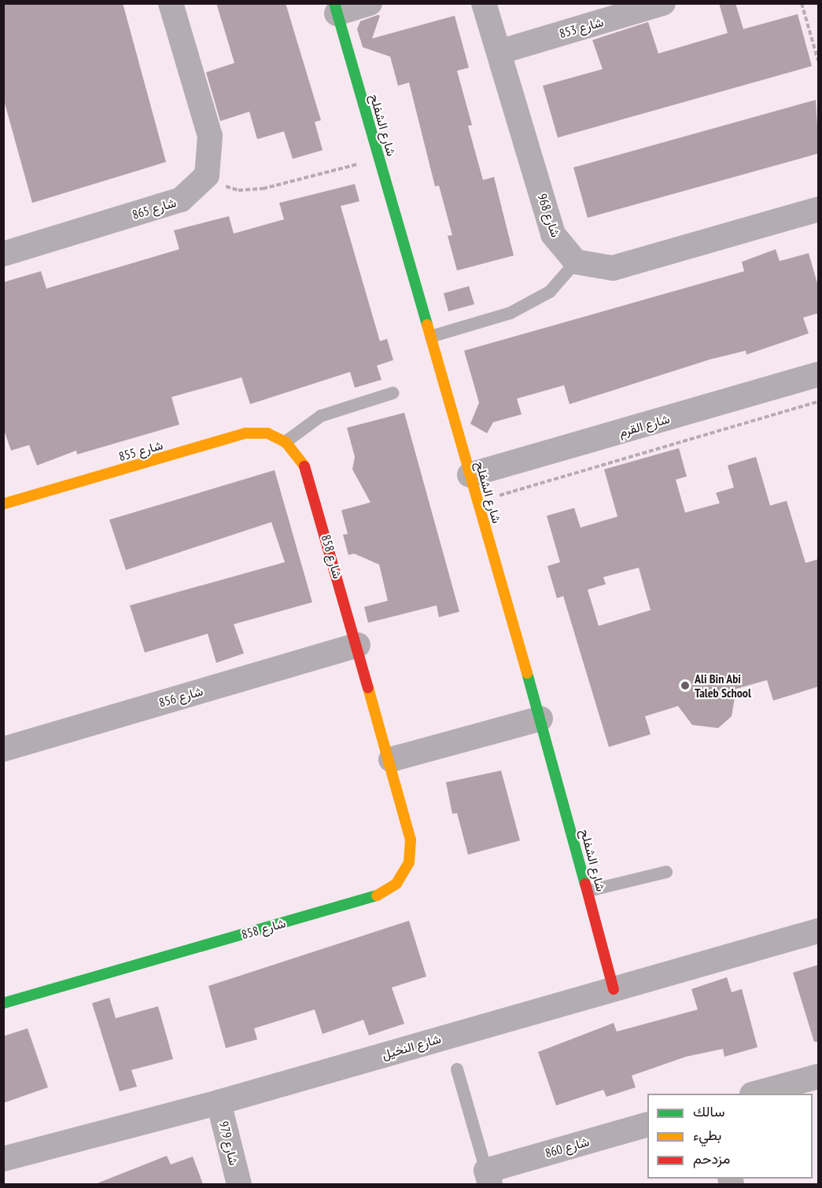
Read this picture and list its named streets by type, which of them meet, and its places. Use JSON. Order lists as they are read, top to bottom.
{
  "streets": {
    "street": [
      "شارع 853",
      "شارع الشفلح",
      "شارع 865",
      "شارع 968",
      "شارع القرم",
      "شارع 855",
      "شارع 858",
      "شارع 856",
      "شارع النخيل",
      "شارع 979",
      "شارع 860"
    ]
  },
  "crossings": [
    ["شارع 853", "شارع 968"],
    ["شارع الشفلح", "شارع القرم"],
    ["شارع الشفلح", "شارع النخيل"],
    ["شارع 855", "شارع 858"],
    ["شارع 858", "شارع 856"],
    ["شارع النخيل", "شارع 979"]
  ],
  "places": ["Ali Bin Abi Taleb School"],
  "legend": ["سالك", "بطيء", "مزدحم"]
}
